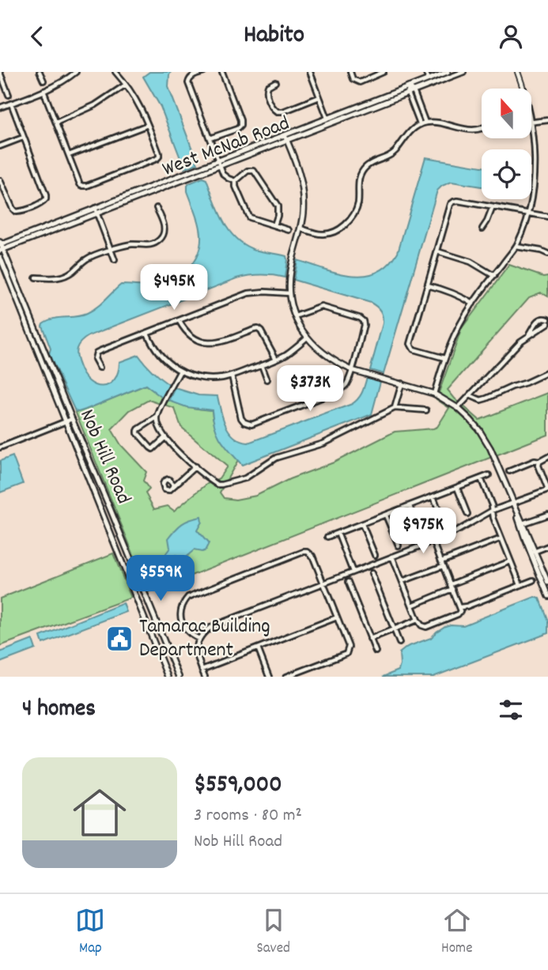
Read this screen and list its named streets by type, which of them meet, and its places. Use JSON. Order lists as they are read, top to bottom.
{
  "streets": {
    "main road": ["West McNab Road", "Nob Hill Road"]
  },
  "crossings": [
    ["West McNab Road", "Nob Hill Road"]
  ],
  "places": {
    "public building": ["Tamarac Building Department"]
  },
  "north": "top",
  "page": {
    "header": "Habito",
    "price": [
      "$495K",
      "$373K",
      "$975K",
      "$559K"
    ],
    "heading": "4 homes",
    "list": [
      {
        "name": "$559,000",
        "note": "3 rooms · 80 m² · Nob Hill Road"
      }
    ],
    "tabs": ["Map", "Saved", "Home"]
  }
}
